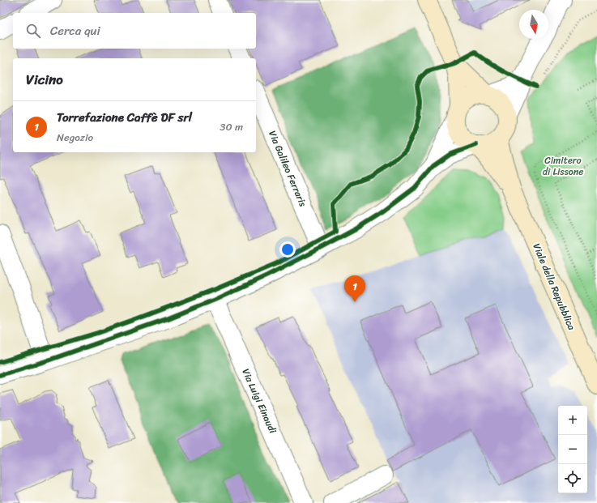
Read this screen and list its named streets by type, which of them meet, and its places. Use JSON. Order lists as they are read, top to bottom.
{
  "streets": {
    "street": ["Via Galileo Ferraris", "Viale della Repubblica", "Via Luigi Einaudi"]
  },
  "parks": ["Cimitero di Lissone"],
  "north": "bottom",
  "page": {
    "search": "Cerca qui",
    "heading": "Vicino",
    "list": [
      {
        "mark": "1",
        "name": "Torrefazione Caffè DF srl",
        "note": "Negozio",
        "value": "30 m"
      }
    ],
    "pins": "1",
    "map_buttons": ["+", "−"]
  }
}
